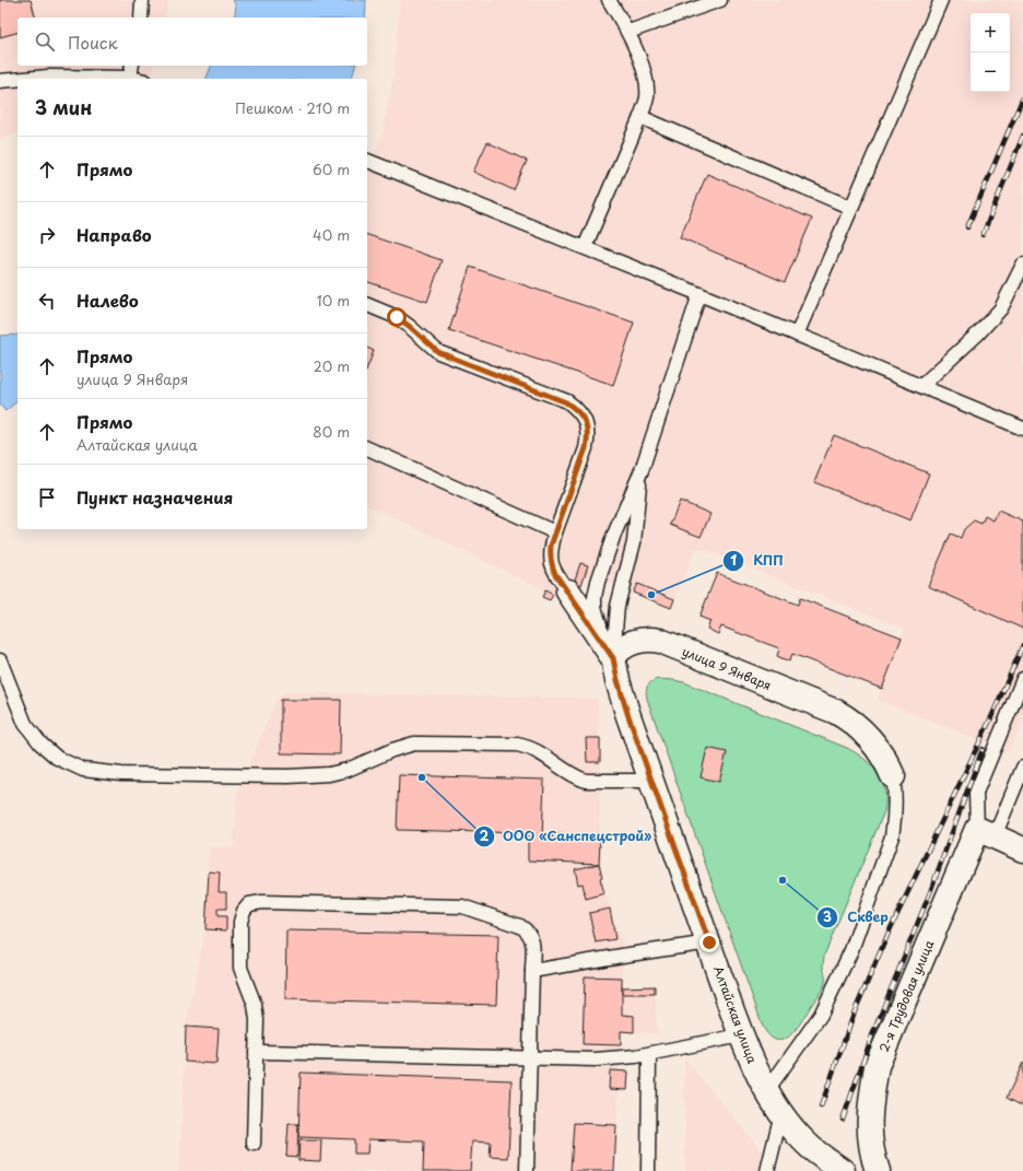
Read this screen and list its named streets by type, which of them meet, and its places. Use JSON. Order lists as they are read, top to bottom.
{
  "streets": {
    "street": ["улица 9 Января", "2-я Трудовая улица", "Алтайская улица"]
  },
  "crossings": [
    ["улица 9 Января", "Алтайская улица"]
  ],
  "places": ["КПП", "ООО «Санспецстрой»", "Сквер"],
  "page": {
    "map_buttons": ["+", "−"],
    "search": "Поиск",
    "heading": ["3 мин", "Пешком · 210 m"],
    "list": [
      ["Прямо", "60 m"],
      ["Направо", "40 m"],
      ["Налево", "10 m"],
      ["Прямо", "улица 9 Января", "20 m"],
      ["Прямо", "Алтайская улица", "80 m"],
      "Пункт назначения"
    ]
  }
}
